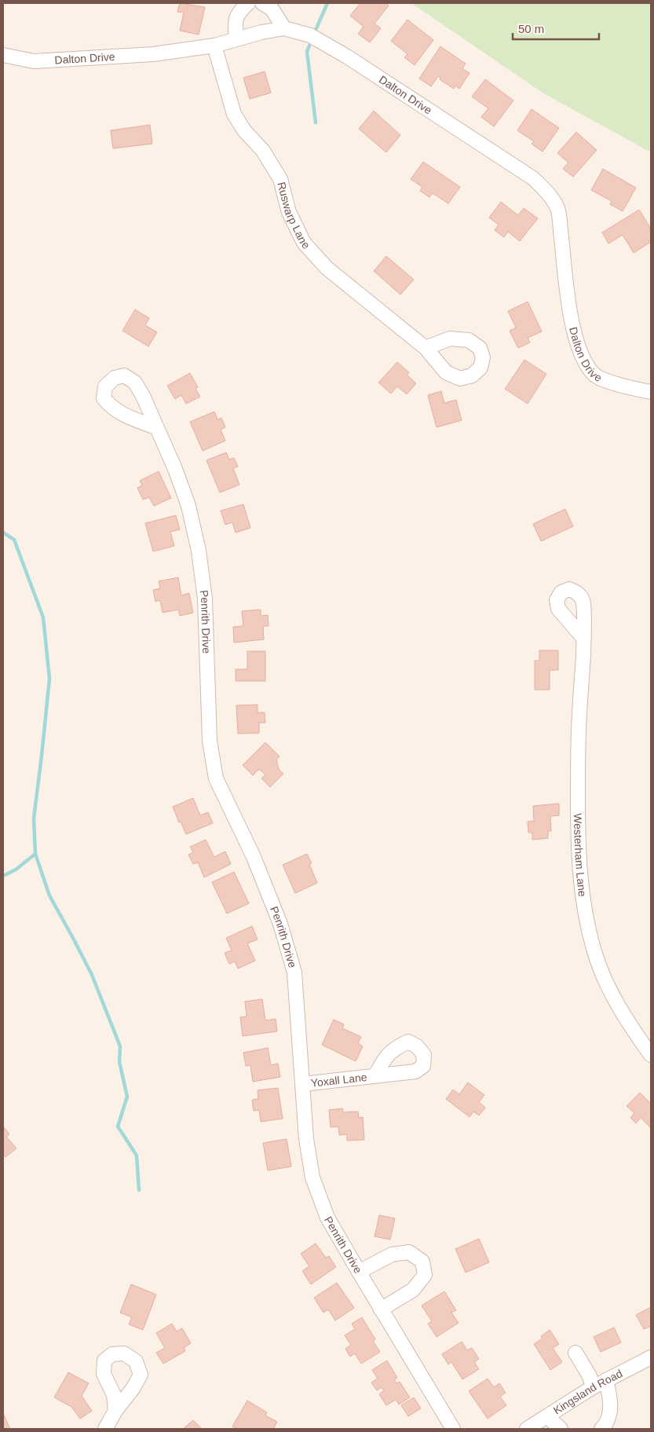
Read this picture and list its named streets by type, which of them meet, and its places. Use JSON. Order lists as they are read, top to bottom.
{
  "streets": {
    "street": [
      "Dalton Drive",
      "Ruswarp Lane",
      "Penrith Drive",
      "Westerham Lane",
      "Yoxall Lane",
      "Kingsland Road"
    ]
  },
  "crossings": [
    ["Dalton Drive", "Ruswarp Lane"],
    ["Penrith Drive", "Yoxall Lane"]
  ],
  "scale_bar": "50 m"
}
